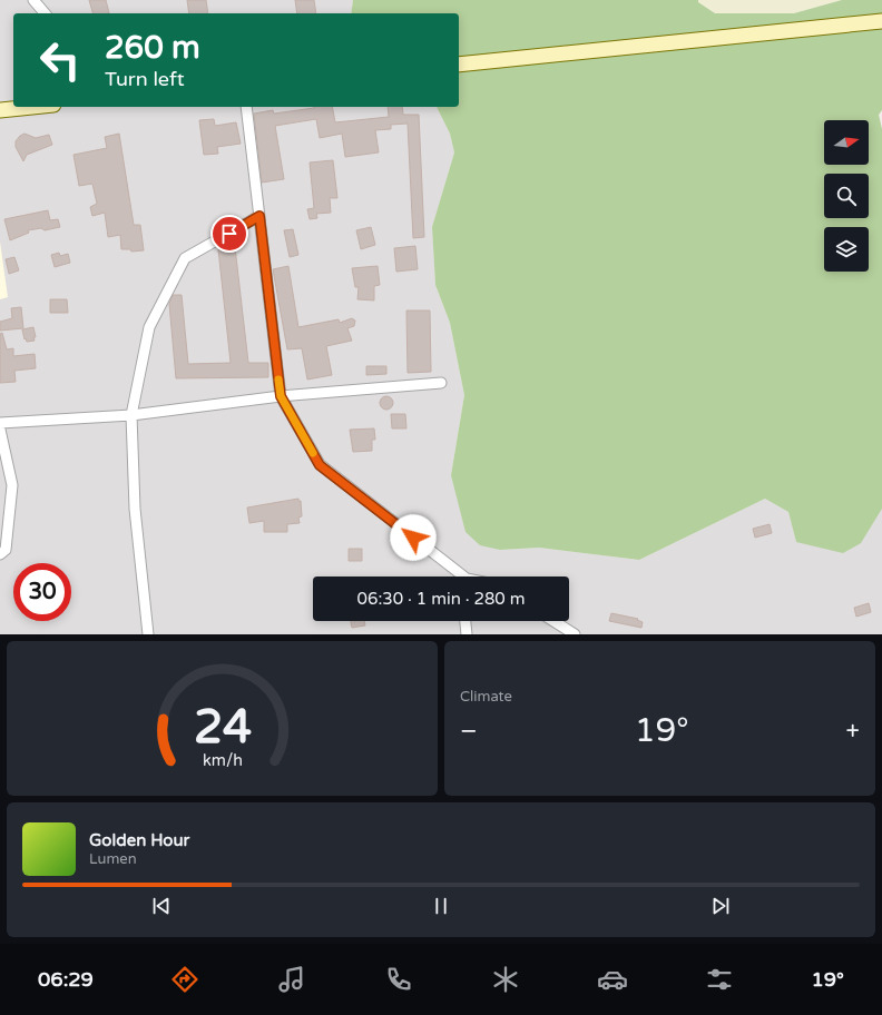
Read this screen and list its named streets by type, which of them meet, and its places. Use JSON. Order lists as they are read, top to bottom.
{
  "north": "right",
  "page": {
    "turn": ["260 m", "Turn left"],
    "limit": "30",
    "trip": "06:30 · 1 min · 280 m",
    "tile": "Climate",
    "heat": ["−", "19°", "+"],
    "song": ["Golden Hour", "Lumen"],
    "tabs": ["06:29", "19°"],
    "gauge": ["24", "km/h"]
  }
}
